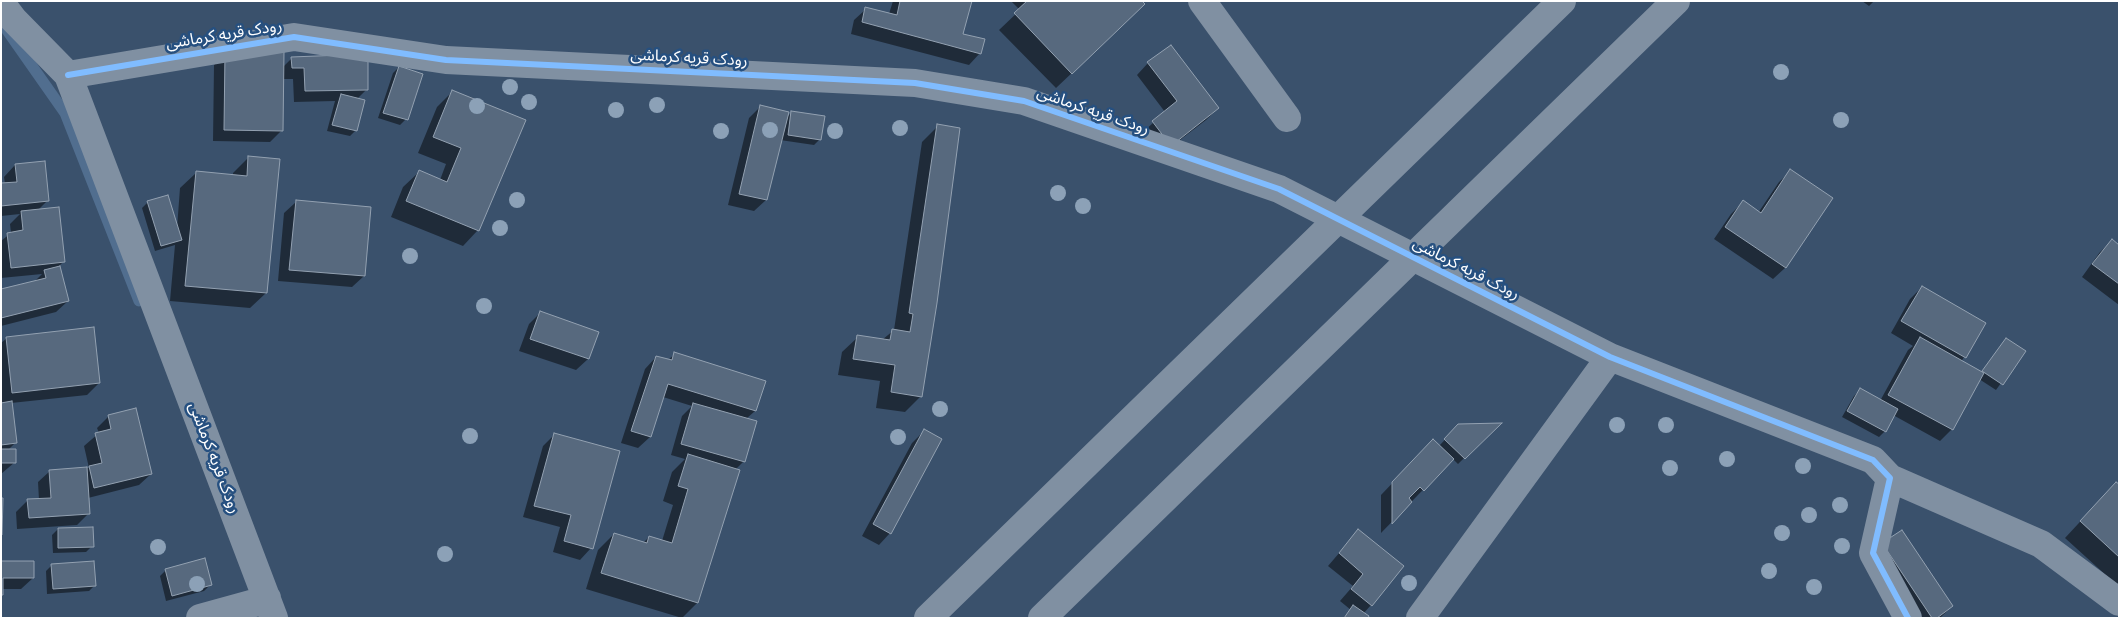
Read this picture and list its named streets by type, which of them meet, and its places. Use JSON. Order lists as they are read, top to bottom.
{
  "streets": {
    "street": ["رودک قریه کرماشی"]
  }
}
